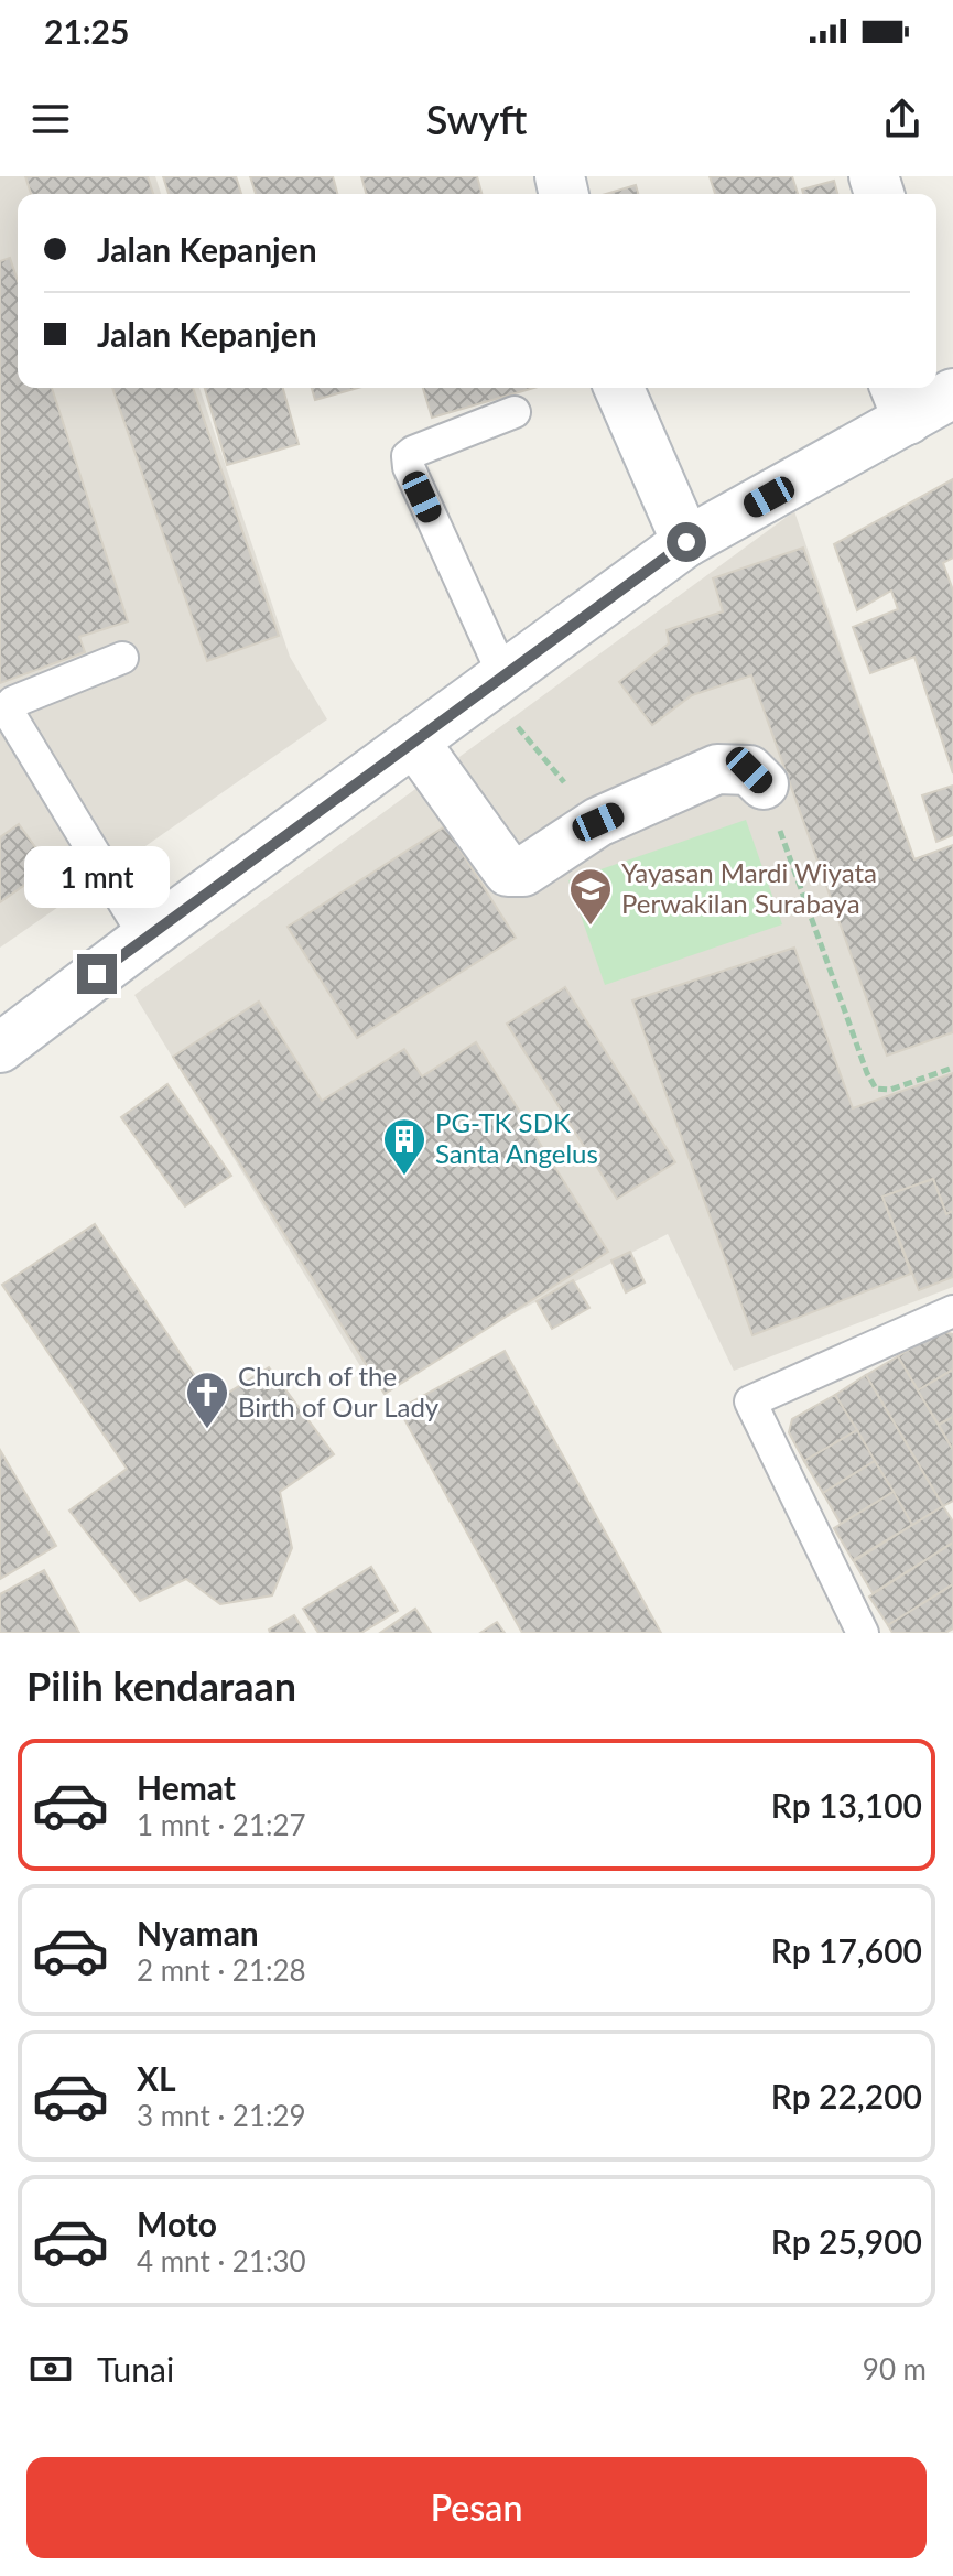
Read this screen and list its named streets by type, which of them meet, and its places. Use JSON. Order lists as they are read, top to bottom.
{
  "places": {
    "school or university": ["Yayasan Mardi Wiyata Perwakilan Surabaya"],
    "building": ["PG-TK SDK Santa Angelus"],
    "church": ["Church of the Birth of Our Lady"]
  },
  "page": {
    "status": "21:25",
    "header": "Swyft",
    "banner": ["Jalan Kepanjen", "Jalan Kepanjen"],
    "bubble": "1 mnt",
    "heading": "Pilih kendaraan",
    "list": [
      {
        "name": "Hemat",
        "note": "1 mnt · 21:27",
        "value": "Rp 13,100"
      },
      {
        "name": "Nyaman",
        "note": "2 mnt · 21:28",
        "value": "Rp 17,600"
      },
      {
        "name": "XL",
        "note": "3 mnt · 21:29",
        "value": "Rp 22,200"
      },
      {
        "name": "Moto",
        "note": "4 mnt · 21:30",
        "value": "Rp 25,900"
      }
    ],
    "pay": ["Tunai", "90 m"],
    "buttons": "Pesan"
  }
}
